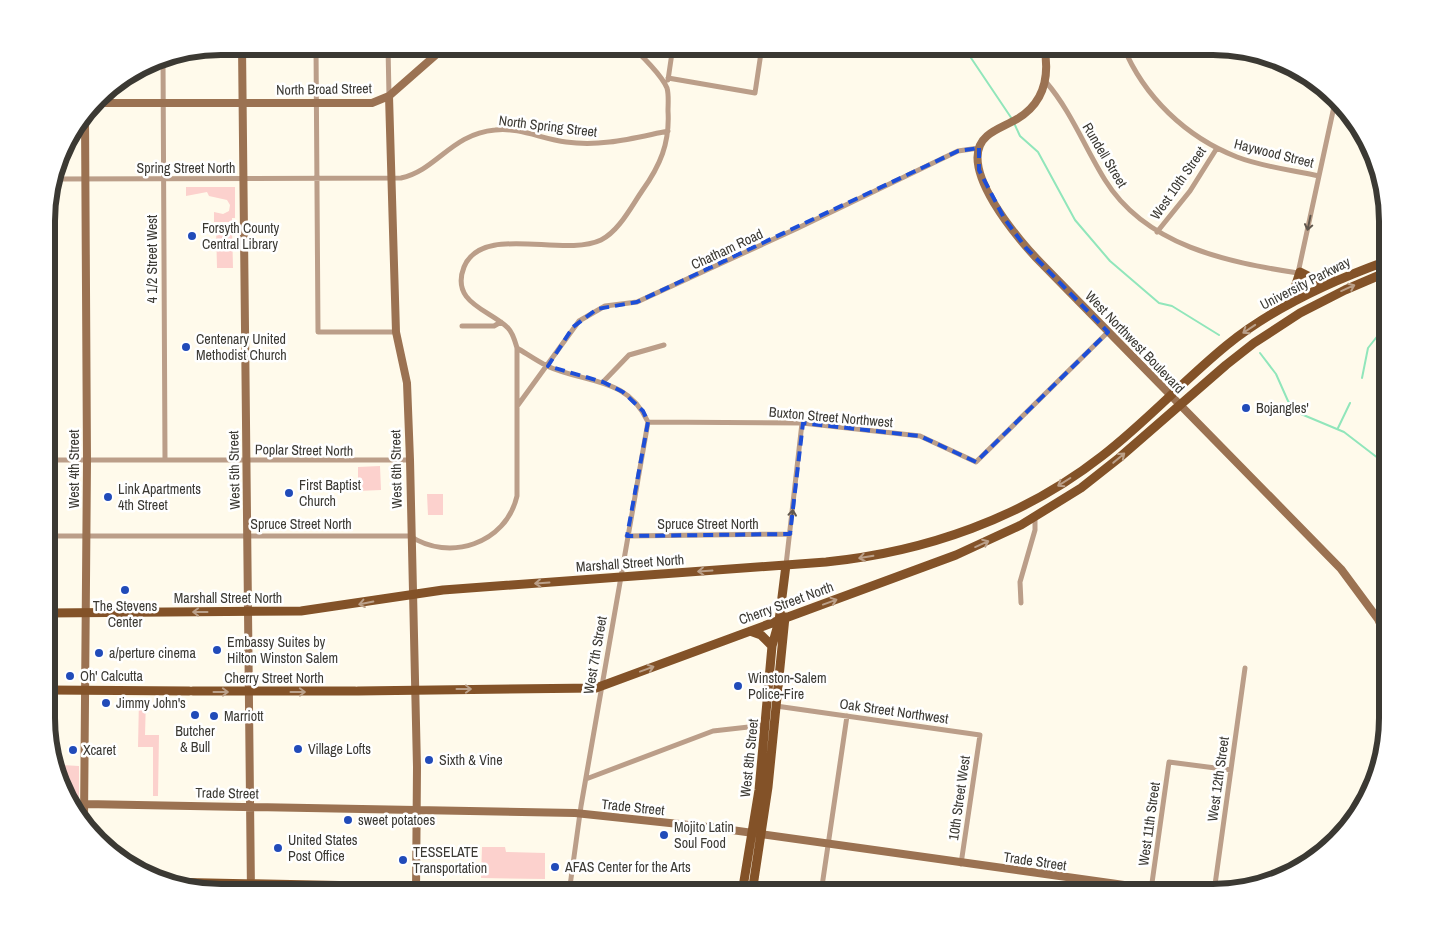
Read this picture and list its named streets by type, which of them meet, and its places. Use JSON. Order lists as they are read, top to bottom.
{
  "streets": {
    "main road": [
      "North Broad Street",
      "University Parkway",
      "West Northwest Boulevard",
      "West 4th Street",
      "West 6th Street",
      "West 5th Street",
      "Marshall Street North",
      "Cherry Street North",
      "West 8th Street",
      "Trade Street"
    ],
    "street": [
      "North Spring Street",
      "Haywood Street",
      "Rundell Street",
      "Spring Street North",
      "West 10th Street",
      "Chatham Road",
      "4 1/2 Street West",
      "Buxton Street Northwest",
      "Poplar Street North",
      "Spruce Street North",
      "West 7th Street",
      "Oak Street Northwest",
      "West 12th Street",
      "10th Street West",
      "West 11th Street"
    ]
  },
  "crossings": [
    ["North Broad Street", "4 1/2 Street West"],
    ["North Broad Street", "West 6th Street"],
    ["North Broad Street", "West 5th Street"],
    ["North Spring Street", "Spring Street North"],
    ["North Spring Street", "West 6th Street"],
    ["Haywood Street", "West 10th Street"],
    ["Rundell Street", "West 10th Street"],
    ["Spring Street North", "4 1/2 Street West"],
    ["Spring Street North", "West 4th Street"],
    ["Spring Street North", "West 5th Street"],
    ["Chatham Road", "West Northwest Boulevard"],
    ["Chatham Road", "Spruce Street North"],
    ["4 1/2 Street West", "Poplar Street North"],
    ["University Parkway", "West Northwest Boulevard"],
    ["University Parkway", "Marshall Street North"],
    ["University Parkway", "Cherry Street North"],
    ["West Northwest Boulevard", "Buxton Street Northwest"],
    ["West Northwest Boulevard", "Marshall Street North"],
    ["West Northwest Boulevard", "Cherry Street North"],
    ["Buxton Street Northwest", "West 7th Street"],
    ["Buxton Street Northwest", "West 8th Street"],
    ["Poplar Street North", "West 4th Street"],
    ["Poplar Street North", "West 6th Street"],
    ["Poplar Street North", "West 5th Street"],
    ["West 4th Street", "Spruce Street North"],
    ["West 4th Street", "Marshall Street North"],
    ["West 4th Street", "Cherry Street North"],
    ["West 4th Street", "Trade Street"],
    ["West 6th Street", "Spruce Street North"],
    ["West 6th Street", "Marshall Street North"],
    ["West 6th Street", "Cherry Street North"],
    ["West 6th Street", "Trade Street"],
    ["West 5th Street", "Spruce Street North"],
    ["West 5th Street", "Marshall Street North"],
    ["West 5th Street", "Cherry Street North"],
    ["West 5th Street", "Trade Street"],
    ["Spruce Street North", "West 7th Street"],
    ["Spruce Street North", "West 8th Street"],
    ["Marshall Street North", "West 7th Street"],
    ["Marshall Street North", "West 8th Street"],
    ["Cherry Street North", "West 7th Street"],
    ["Cherry Street North", "West 8th Street"],
    ["West 7th Street", "Trade Street"],
    ["Oak Street Northwest", "West 8th Street"],
    ["Oak Street Northwest", "10th Street West"],
    ["West 8th Street", "Trade Street"],
    ["West 12th Street", "West 11th Street"],
    ["Trade Street", "10th Street West"]
  ],
  "one_way": ["Marshall Street North", "Cherry Street North"],
  "places": [
    "Forsyth County Central Library",
    "Centenary United Methodist Church",
    "Bojangles'",
    "First Baptist Church",
    "Link Apartments 4th Street",
    "The Stevens Center",
    "Embassy Suites by Hilton Winston Salem",
    "a/perture cinema",
    "Oh' Calcutta",
    "Winston-Salem Police-Fire",
    "Jimmy John's",
    "Butcher & Bull",
    "Marriott",
    "Village Lofts",
    "Xcaret",
    "Sixth & Vine",
    "sweet potatoes",
    "Mojito Latin Soul Food",
    "United States Post Office",
    "TESSELATE Transportation",
    "AFAS Center for the Arts"
  ]
}
